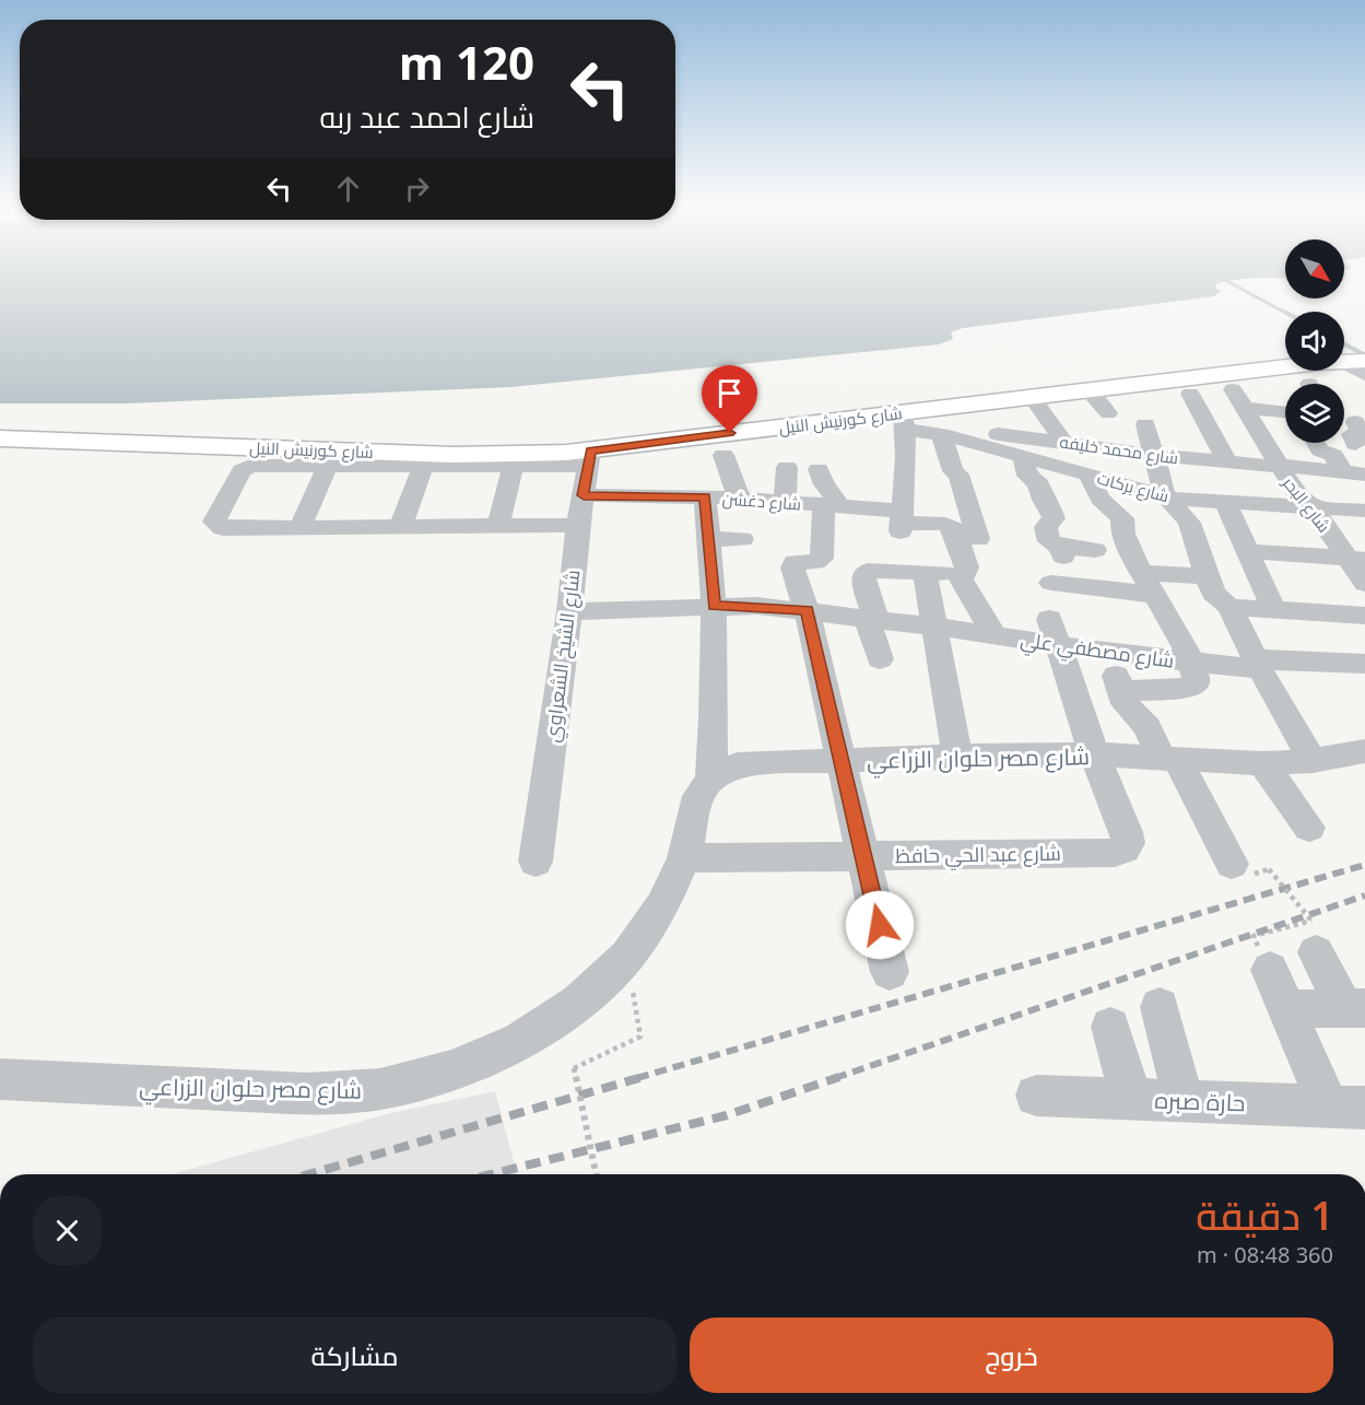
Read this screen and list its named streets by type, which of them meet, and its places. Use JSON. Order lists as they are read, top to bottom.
{
  "streets": {
    "highway": ["شارع كورنيش النيل"],
    "street": [
      "شارع محمد خليفه",
      "شارع بركات",
      "شارع دغشن",
      "شارع البحر",
      "شارع مصطفي علي",
      "شارع الشيخ الشعراوي",
      "شارع مصر حلوان الزراعي",
      "شارع عبد الحي حافظ",
      "حارة صبره"
    ]
  },
  "crossings": [
    ["شارع كورنيش النيل", "شارع بركات"],
    ["شارع كورنيش النيل", "شارع الشيخ الشعراوي"],
    ["شارع محمد خليفه", "شارع بركات"],
    ["شارع محمد خليفه", "شارع البحر"],
    ["شارع بركات", "شارع البحر"],
    ["شارع دغشن", "شارع الشيخ الشعراوي"],
    ["شارع مصطفي علي", "شارع الشيخ الشعراوي"],
    ["شارع مصر حلوان الزراعي", "شارع عبد الحي حافظ"]
  ],
  "north": "bottom right",
  "page": {
    "turn": ["120 m", "شارع احمد عبد ربه"],
    "heading": ["1 دقيقة", "360 m · 08:48"],
    "buttons": ["خروج", "مشاركة"]
  }
}
